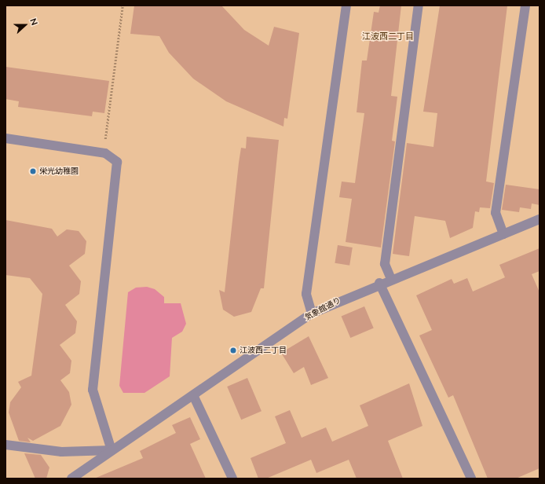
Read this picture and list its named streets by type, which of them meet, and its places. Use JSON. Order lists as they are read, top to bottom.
{
  "streets": {
    "street": ["気象館通り"]
  },
  "districts": ["江波西二丁目"],
  "places": ["栄光幼稚園", "江波西二丁目"],
  "north": "right"
}
